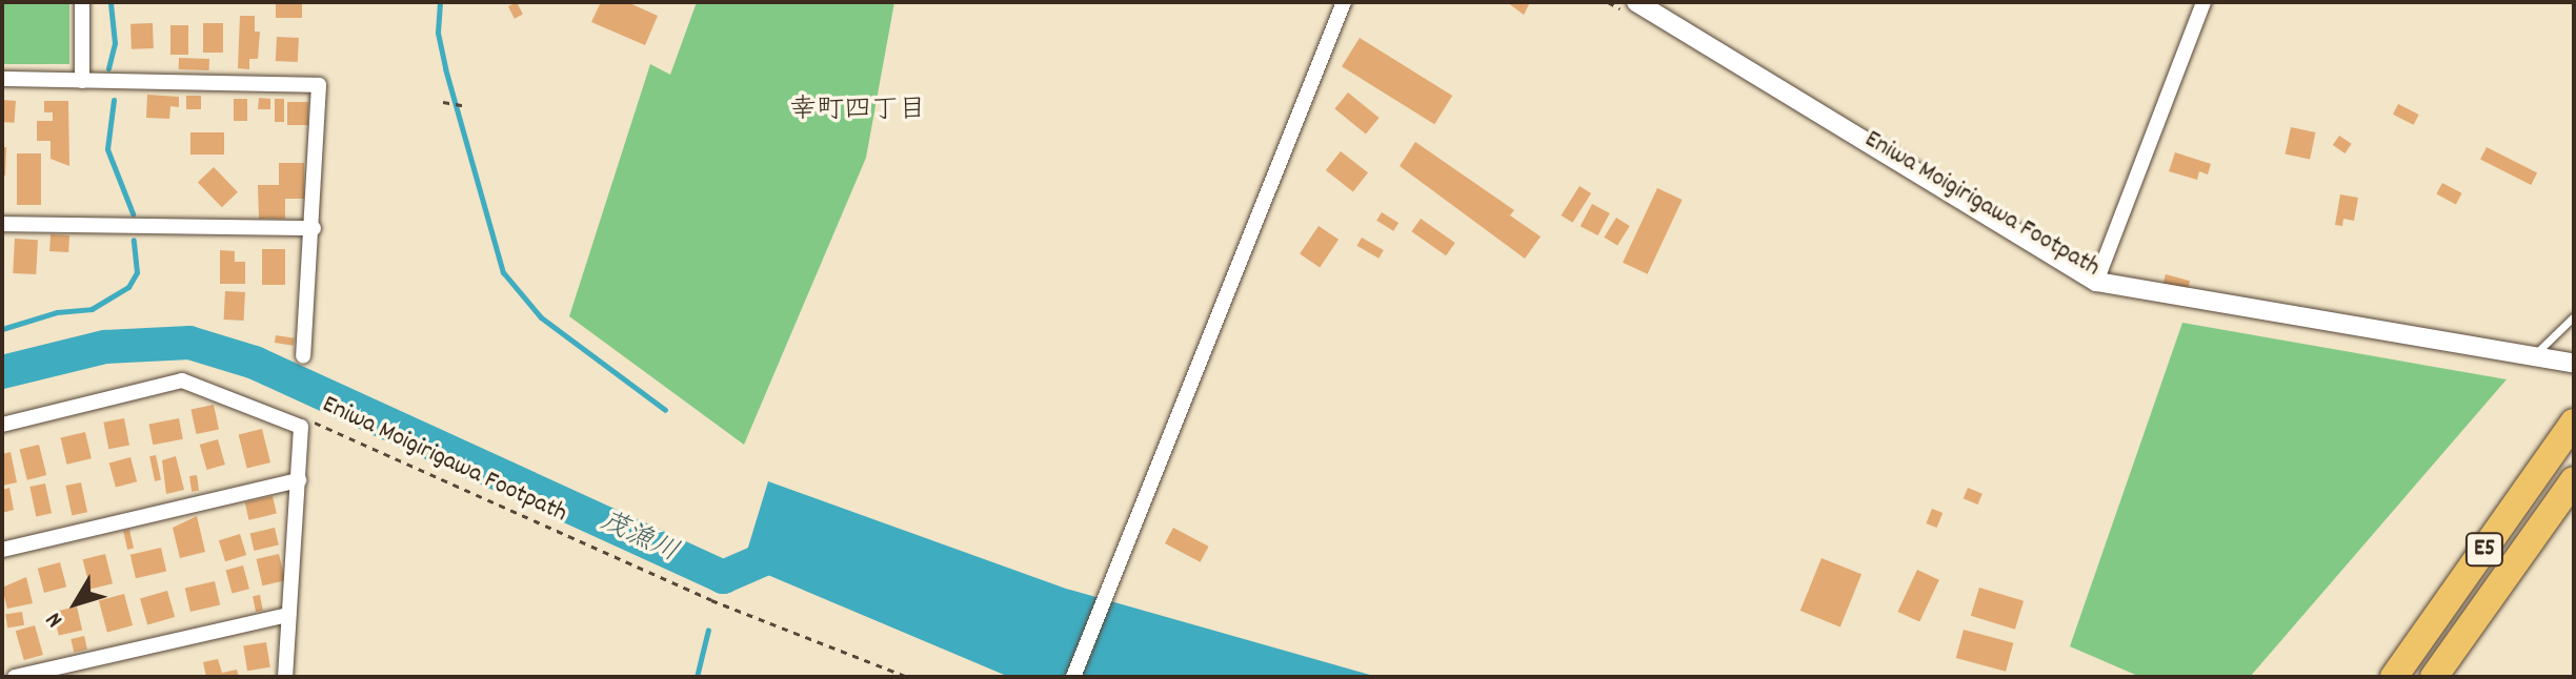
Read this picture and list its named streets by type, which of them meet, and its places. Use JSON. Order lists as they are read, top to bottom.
{
  "streets": {
    "highway": ["E5"],
    "path": ["Eniwa Moigirigawa Footpath"]
  },
  "districts": ["幸町四丁目"],
  "water": ["茂漁川"],
  "north": "bottom left"
}
